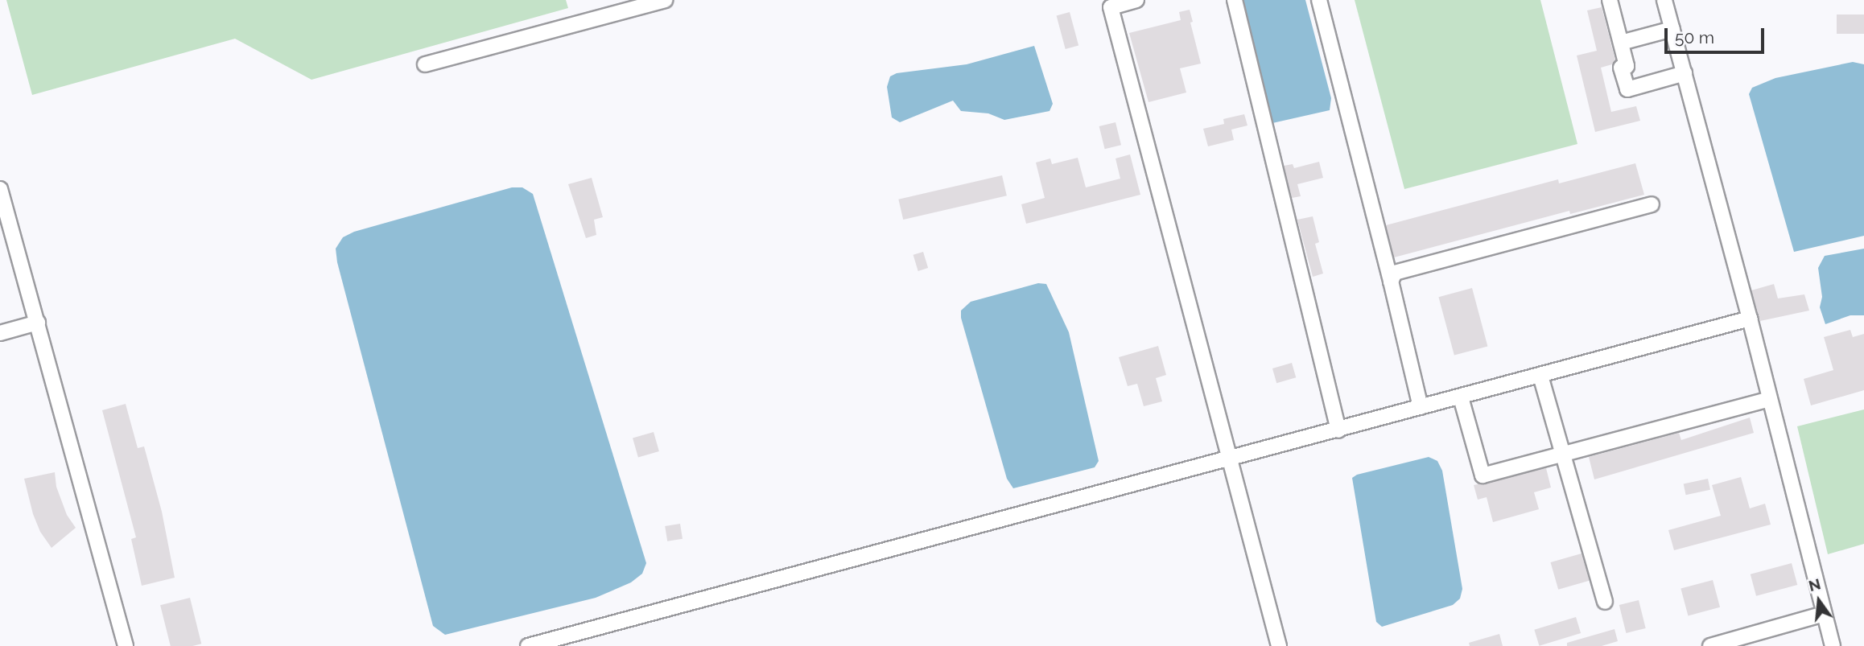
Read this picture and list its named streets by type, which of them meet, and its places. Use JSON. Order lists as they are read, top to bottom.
{
  "scale_bar": "50 m",
  "north": "top"
}
